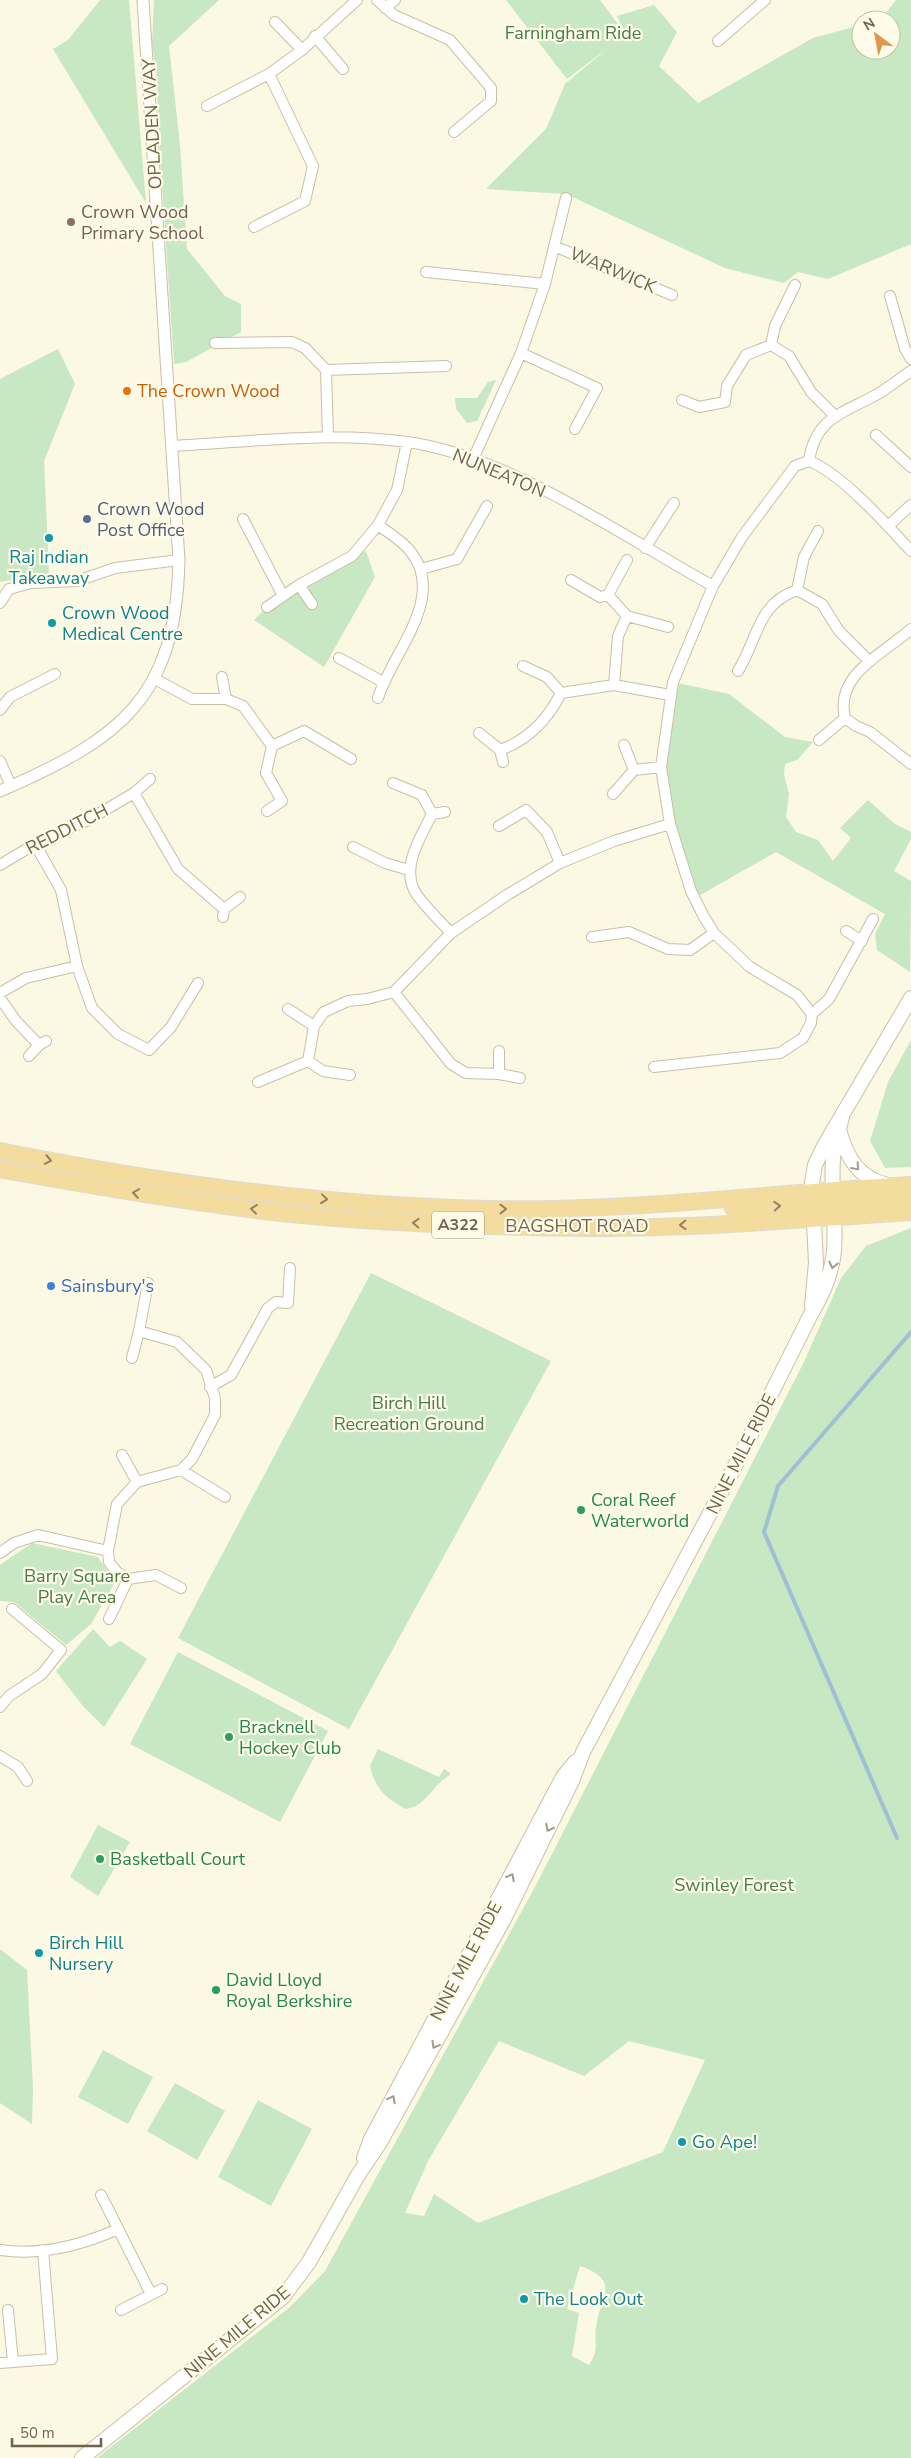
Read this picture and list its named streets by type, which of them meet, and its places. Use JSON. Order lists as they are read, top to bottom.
{
  "streets": {
    "highway": ["A322", "BAGSHOT ROAD"],
    "main road": ["NINE MILE RIDE"],
    "street": [
      "OPLADEN WAY",
      "WARWICK",
      "NUNEATON",
      "REDDITCH"
    ]
  },
  "crossings": [
    ["OPLADEN WAY", "NUNEATON"],
    ["WARWICK", "NUNEATON"],
    ["BAGSHOT ROAD", "NINE MILE RIDE"]
  ],
  "parks": [
    "Farningham Ride",
    "Birch Hill Recreation Ground",
    "Barry Square Play Area",
    "Swinley Forest"
  ],
  "places": [
    "Crown Wood Primary School",
    "The Crown Wood",
    "Crown Wood Post Office",
    "Raj Indian Takeaway",
    "Crown Wood Medical Centre",
    "Sainsbury's",
    "Coral Reef Waterworld",
    "Bracknell Hockey Club",
    "Basketball Court",
    "Birch Hill Nursery",
    "David Lloyd Royal Berkshire",
    "Go Ape!",
    "The Look Out"
  ],
  "scale_bar": "50 m",
  "north": "top left"
}
